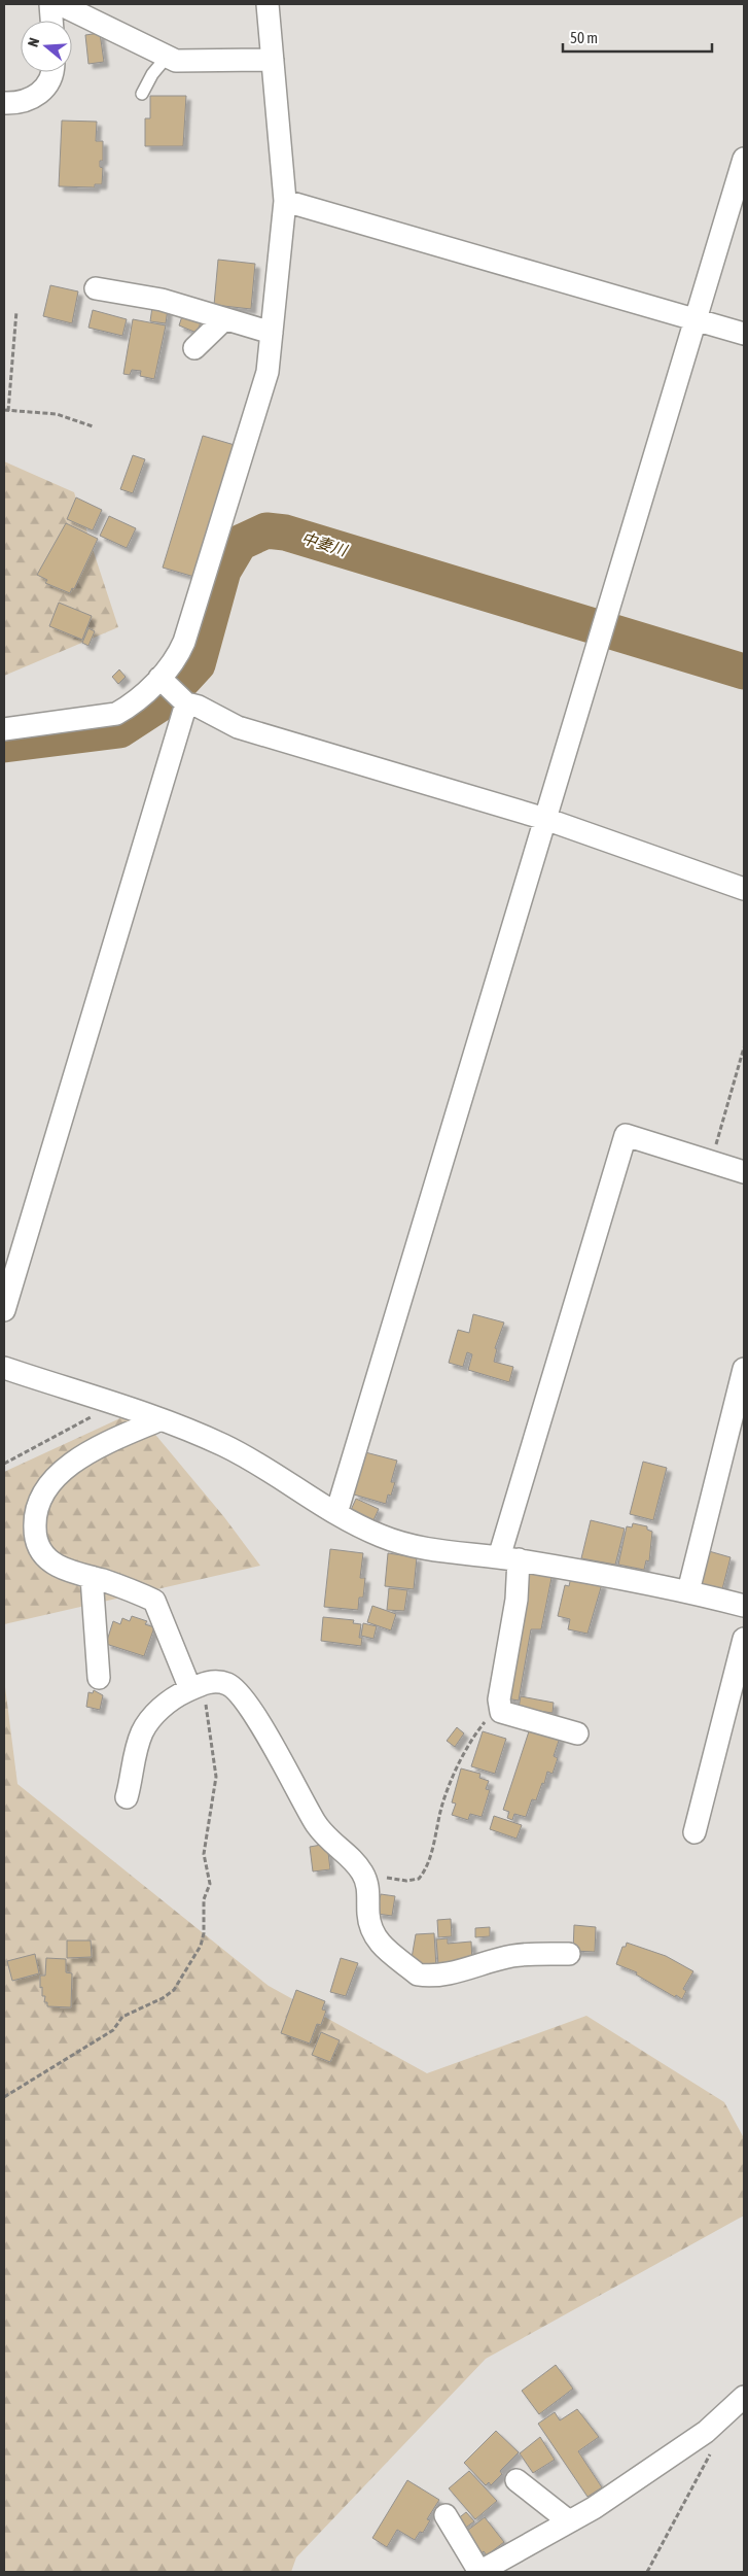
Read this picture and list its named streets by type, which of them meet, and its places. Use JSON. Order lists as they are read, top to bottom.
{
  "water": ["中妻川"],
  "scale_bar": "50 m",
  "north": "left"
}
